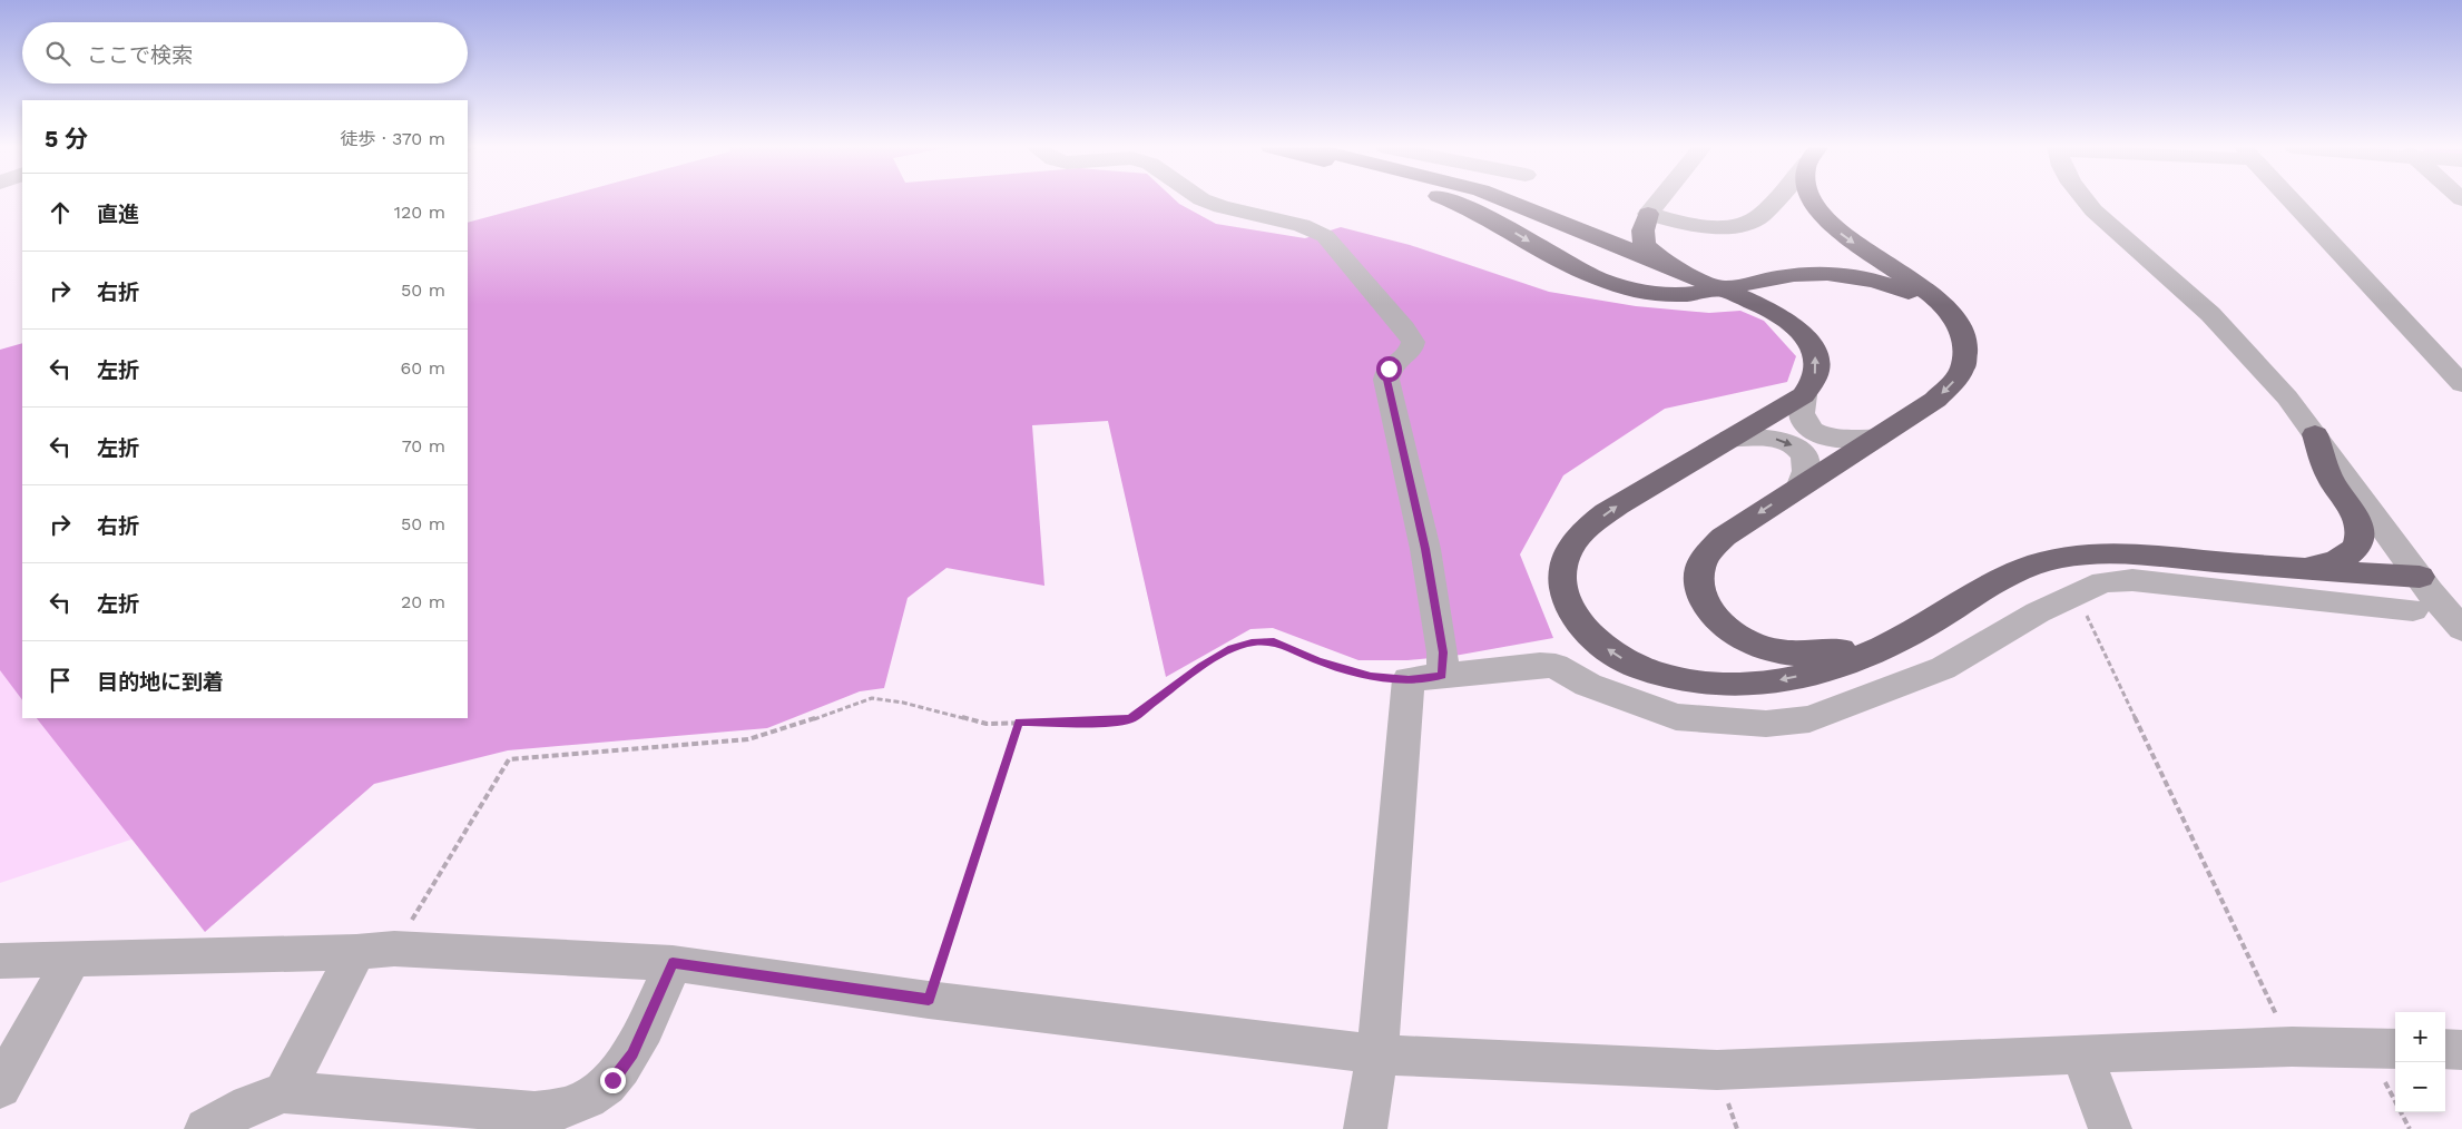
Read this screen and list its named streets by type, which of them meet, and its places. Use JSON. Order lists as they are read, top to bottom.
{
  "page": {
    "search": "ここで検索",
    "heading": ["5 分", "徒歩 · 370 m"],
    "list": [
      ["直進", "120 m"],
      ["右折", "50 m"],
      ["左折", "60 m"],
      ["左折", "70 m"],
      ["右折", "50 m"],
      ["左折", "20 m"],
      "目的地に到着"
    ],
    "map_buttons": ["+", "−"]
  }
}
